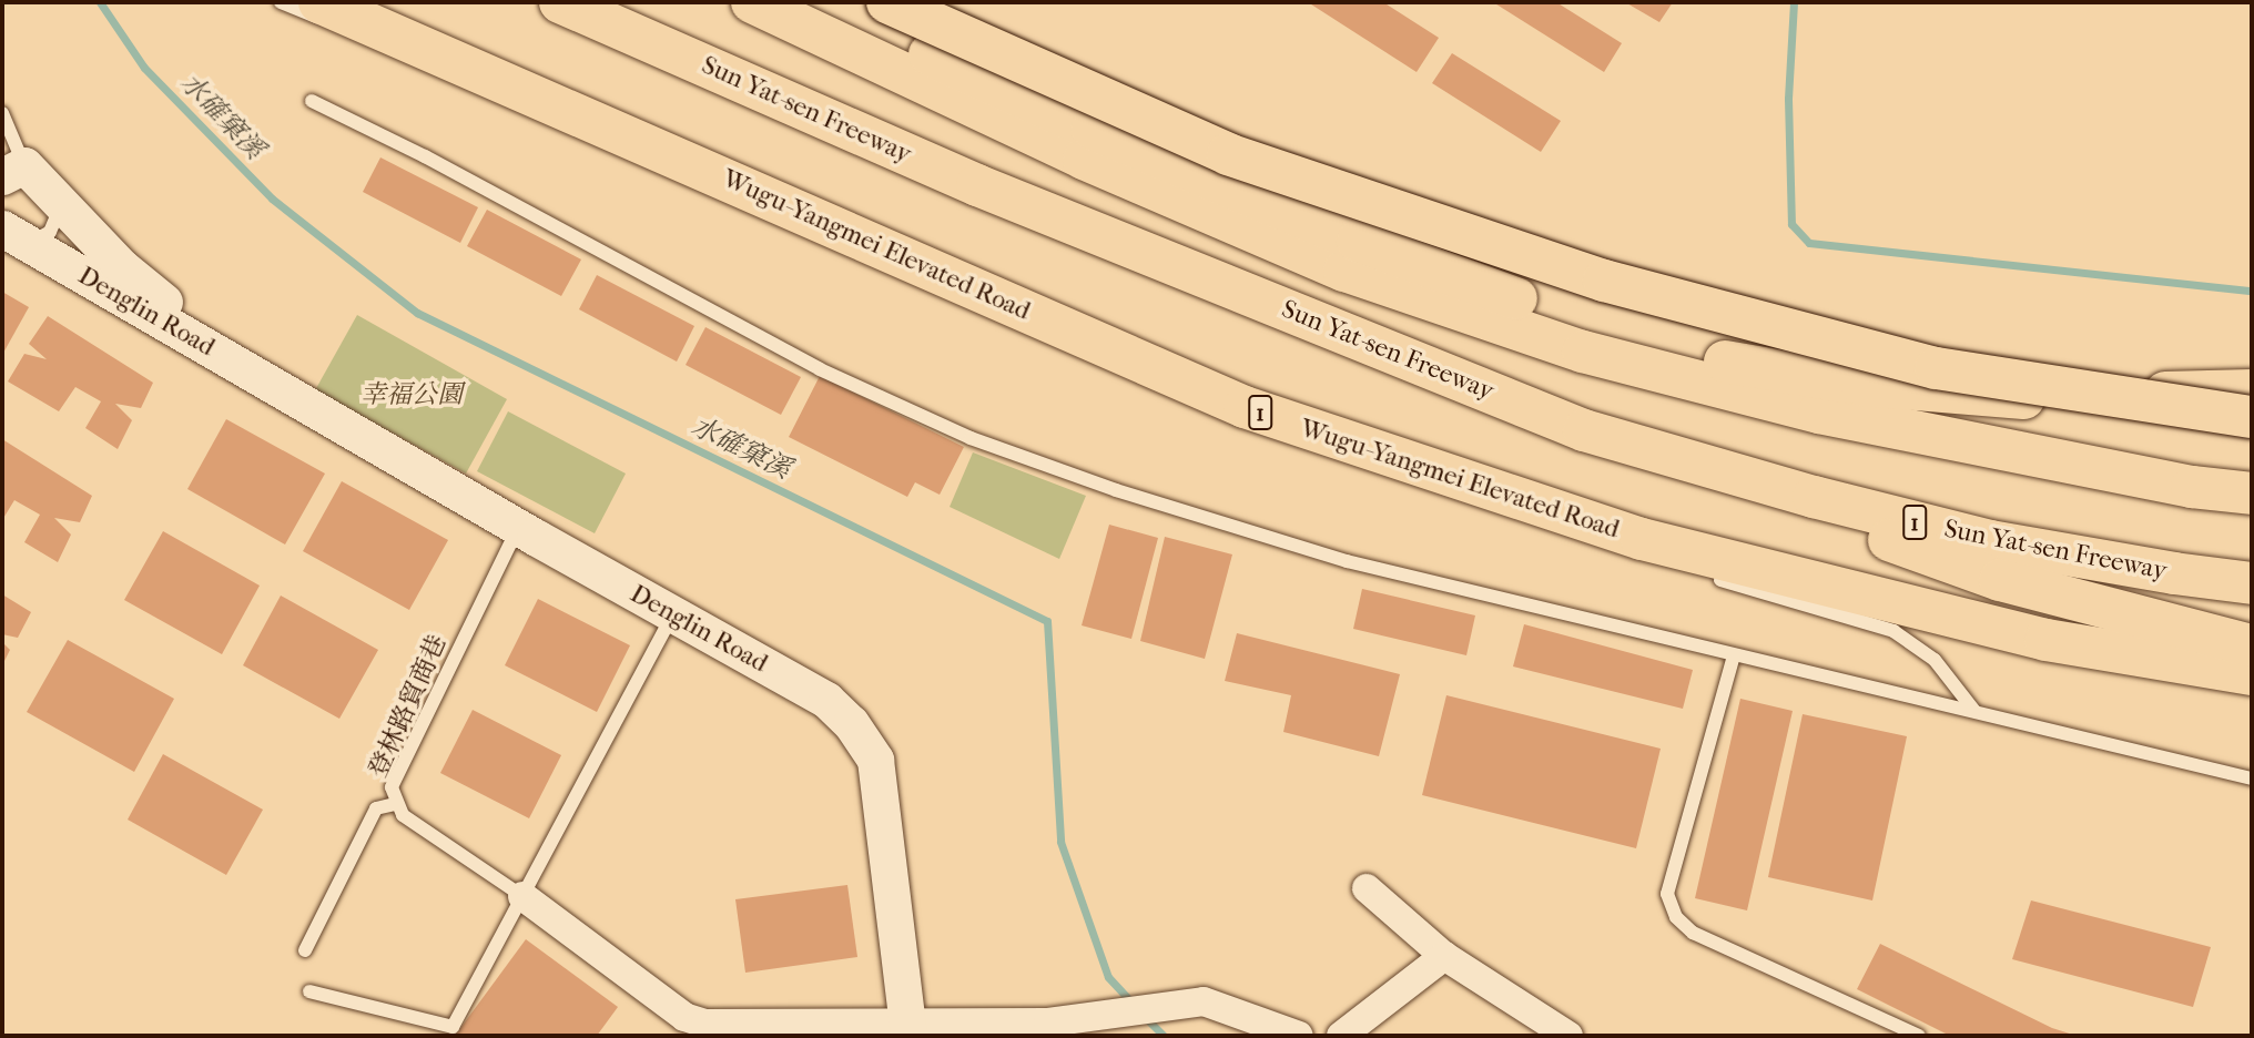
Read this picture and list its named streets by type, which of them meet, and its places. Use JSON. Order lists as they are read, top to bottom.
{
  "streets": {
    "highway": ["Sun Yat-sen Freeway", "Wugu-Yangmei Elevated Road", "1"],
    "street": ["Denglin Road"],
    "lane": ["登林路貿商巷"]
  },
  "crossings": [
    ["Denglin Road", "登林路貿商巷"]
  ],
  "water": ["水確窠溪"],
  "parks": ["幸福公園"]
}
